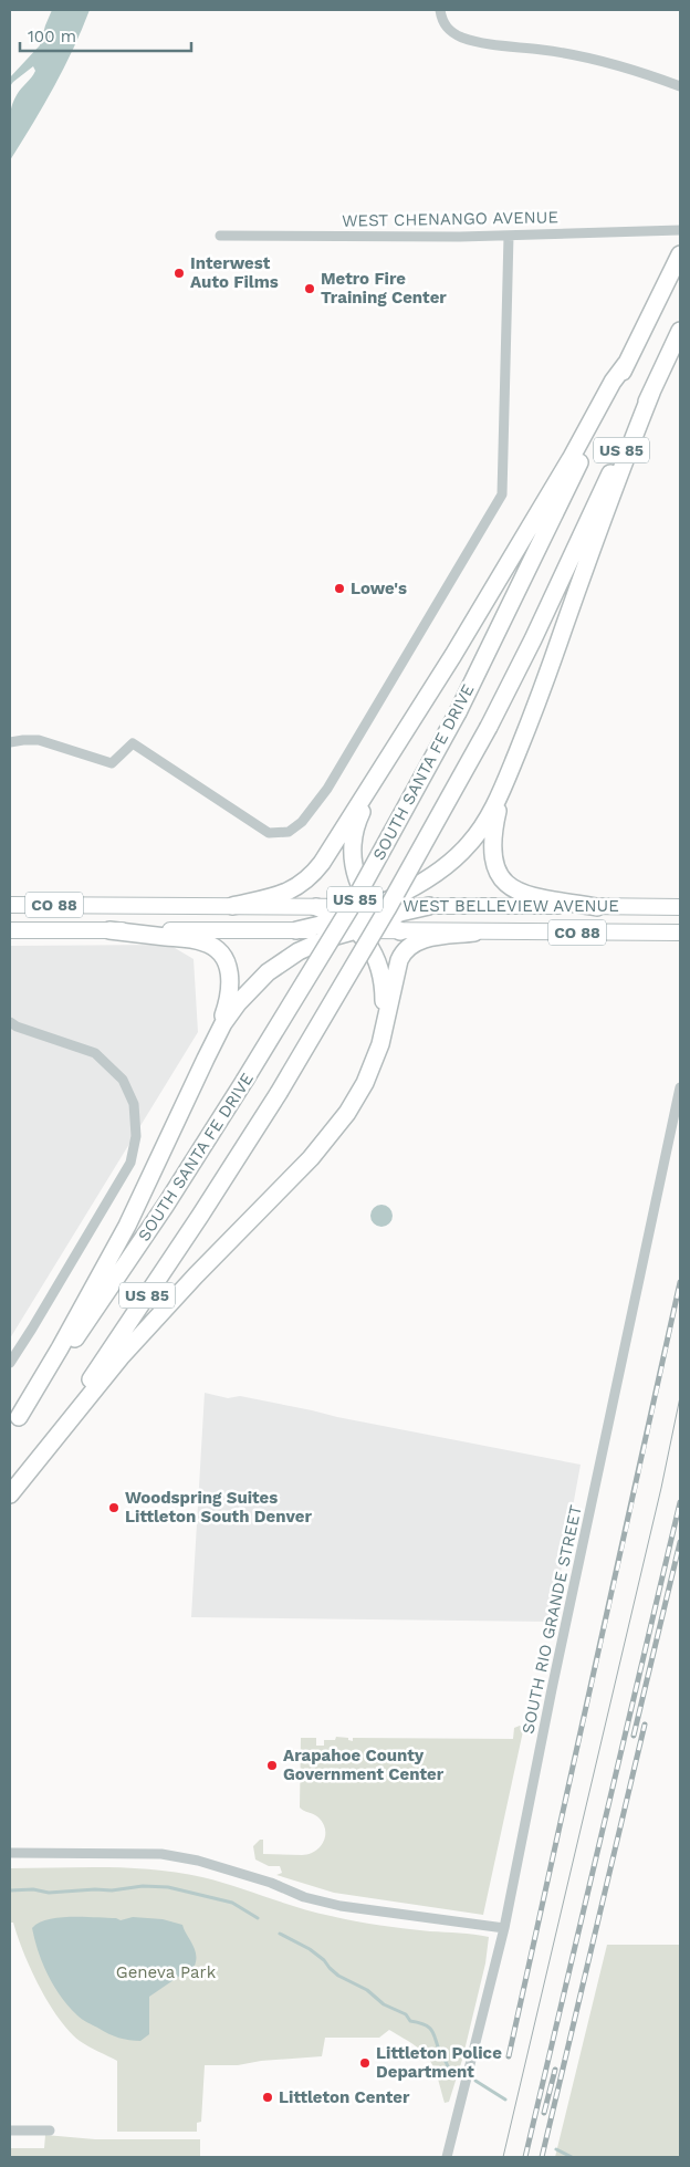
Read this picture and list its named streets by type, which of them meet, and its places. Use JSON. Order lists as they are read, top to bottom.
{
  "streets": {
    "highway": ["US 85", "SOUTH SANTA FE DRIVE"],
    "main road": ["CO 88", "WEST BELLEVIEW AVENUE"],
    "street": ["WEST CHENANGO AVENUE", "SOUTH RIO GRANDE STREET"]
  },
  "parks": ["Geneva Park"],
  "places": [
    "Interwest Auto Films",
    "Metro Fire Training Center",
    "Lowe's",
    "Woodspring Suites Littleton South Denver",
    "Arapahoe County Government Center",
    "Littleton Police Department",
    "Littleton Center"
  ],
  "scale_bar": "100 m"
}
